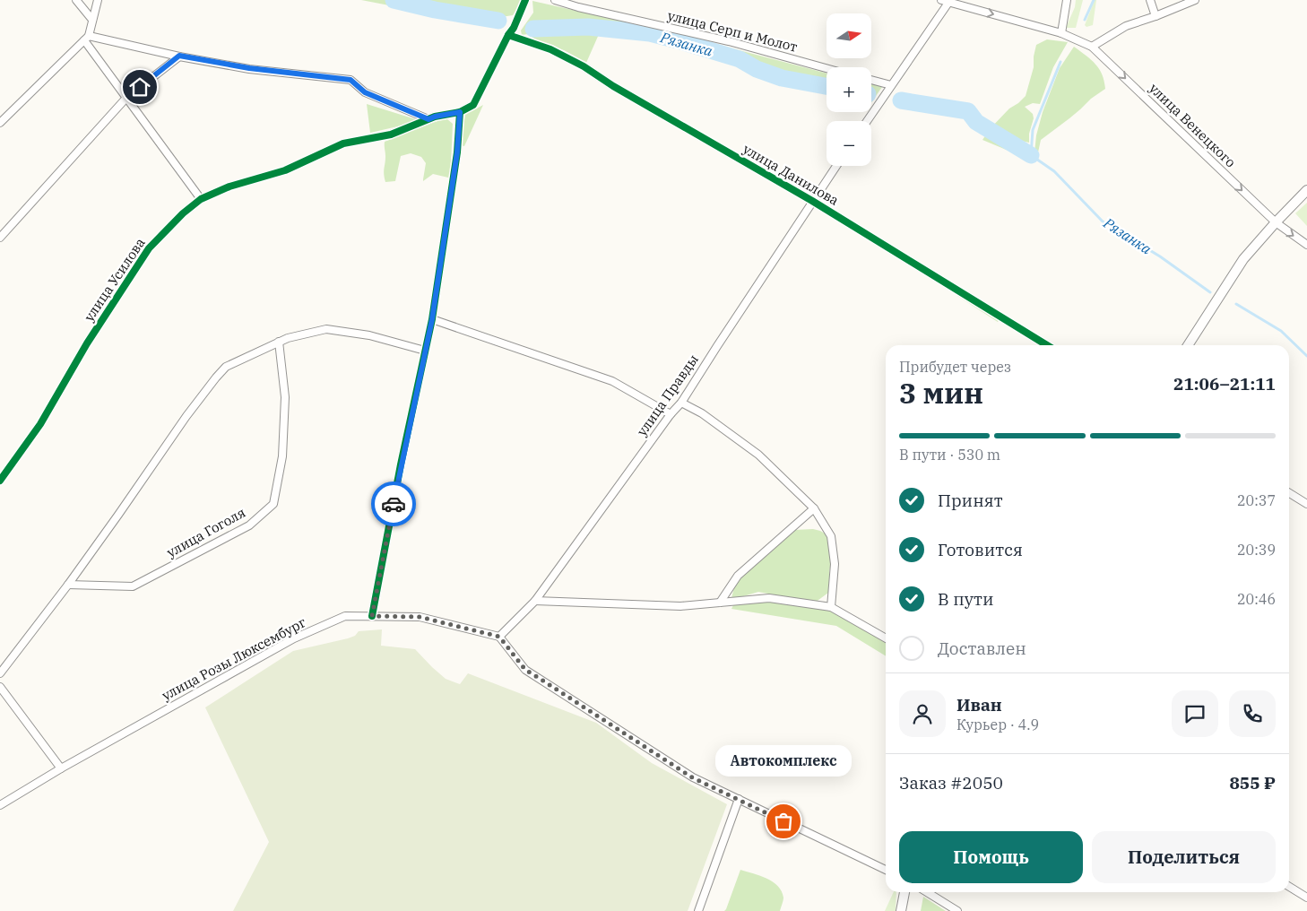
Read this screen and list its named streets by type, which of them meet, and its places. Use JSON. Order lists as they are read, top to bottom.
{
  "streets": {
    "street": [
      "улица Серп и Молот",
      "улица Венецкого",
      "улица Данилова",
      "улица Усилова",
      "улица Правды",
      "улица Гоголя",
      "улица Розы Люксембург"
    ]
  },
  "crossings": [
    ["улица Данилова", "улица Правды"],
    ["улица Правды", "улица Розы Люксембург"]
  ],
  "one_way": ["улица Венецкого"],
  "water": ["Рязанка"],
  "places": ["Автокомплекс"],
  "north": "right",
  "page": {
    "map_buttons": ["+", "−"],
    "heading": ["3 мин", "Прибудет через", "21:06–21:11"],
    "panel": [
      "Иван",
      "Курьер · 4.9",
      "Заказ #2050",
      "855 ₽"
    ],
    "bar": "В пути · 530 m",
    "list": [
      ["Принят", "20:37"],
      ["Готовится", "20:39"],
      ["В пути", "20:46"],
      "Доставлен"
    ],
    "bubble": "Автокомплекс",
    "buttons": ["Помощь", "Поделиться"]
  }
}
